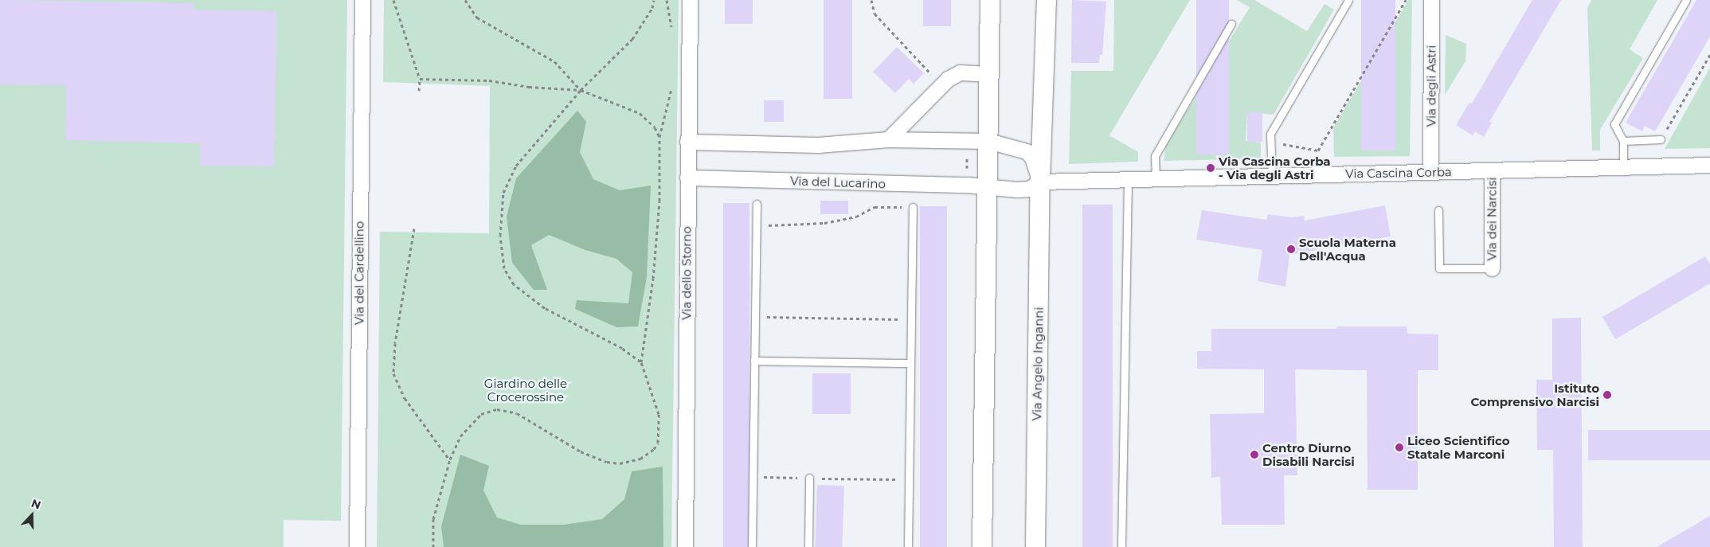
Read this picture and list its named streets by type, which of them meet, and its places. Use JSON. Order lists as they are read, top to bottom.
{
  "streets": {
    "street": [
      "Via degli Astri",
      "Via Cascina Corba",
      "Via del Lucarino",
      "Via dei Narcisi",
      "Via del Cardellino",
      "Via dello Storno",
      "Via Angelo Inganni"
    ]
  },
  "crossings": [
    ["Via degli Astri", "Via Cascina Corba"],
    ["Via Cascina Corba", "Via dei Narcisi"],
    ["Via Cascina Corba", "Via Angelo Inganni"],
    ["Via del Lucarino", "Via dello Storno"]
  ],
  "parks": ["Giardino delle Crocerossine"],
  "places": [
    "Via Cascina Corba - Via degli Astri",
    "Scuola Materna Dell'Acqua",
    "Istituto Comprensivo Narcisi",
    "Liceo Scientifico Statale Marconi",
    "Centro Diurno Disabili Narcisi"
  ],
  "north": "top"
}
